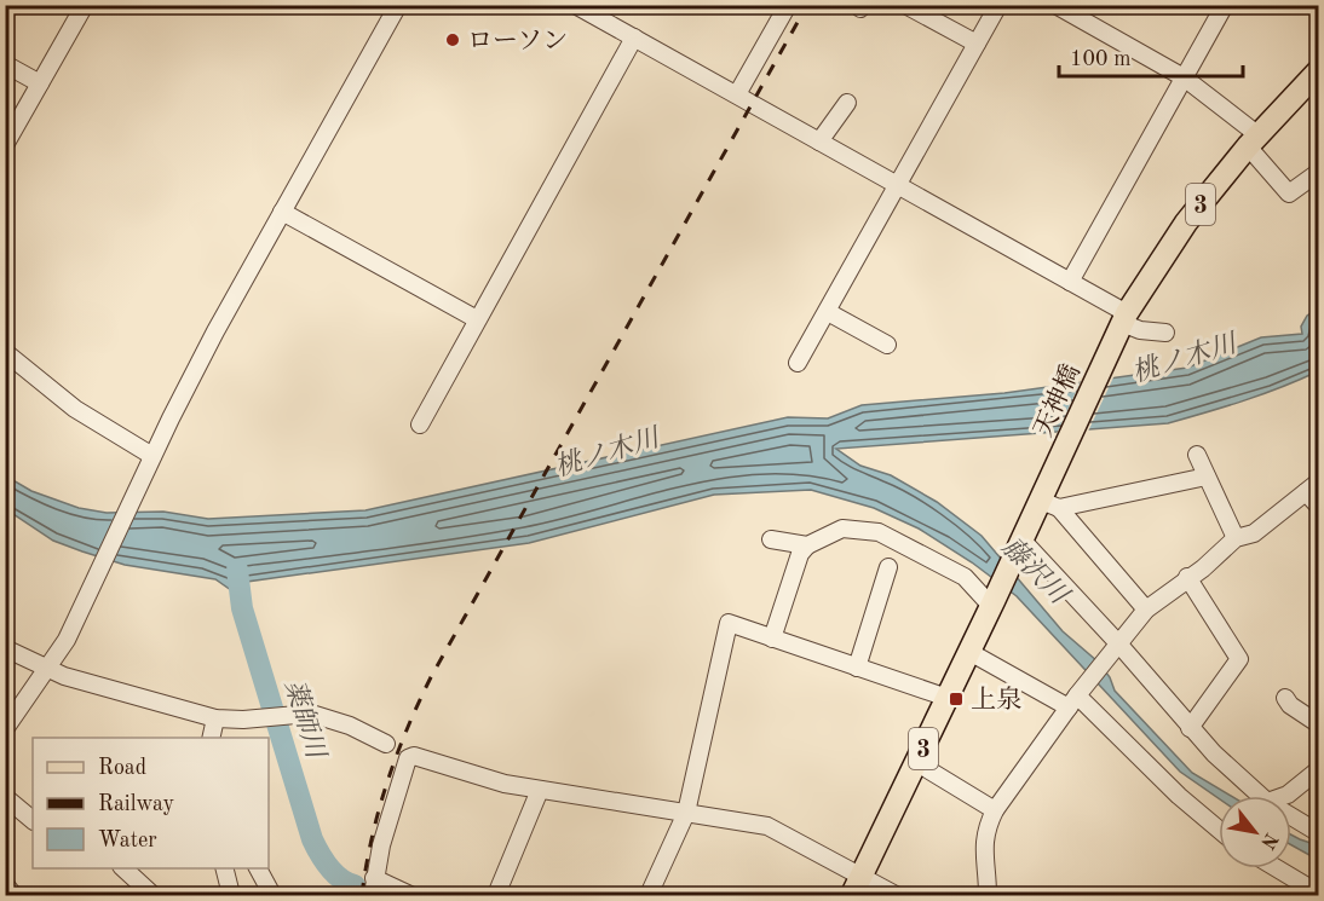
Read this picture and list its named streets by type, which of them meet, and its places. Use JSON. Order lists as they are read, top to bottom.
{
  "streets": {
    "main road": ["3", "天神橋"]
  },
  "crossings": [
    ["3", "天神橋"]
  ],
  "water": ["桃ノ木川", "藤沢川", "薬師川"],
  "places": {
    "other": ["ローソン"],
    "transit": ["上泉"]
  },
  "legend": ["Road", "Railway", "Water"],
  "scale_bar": "100 m",
  "north": "bottom right"
}
